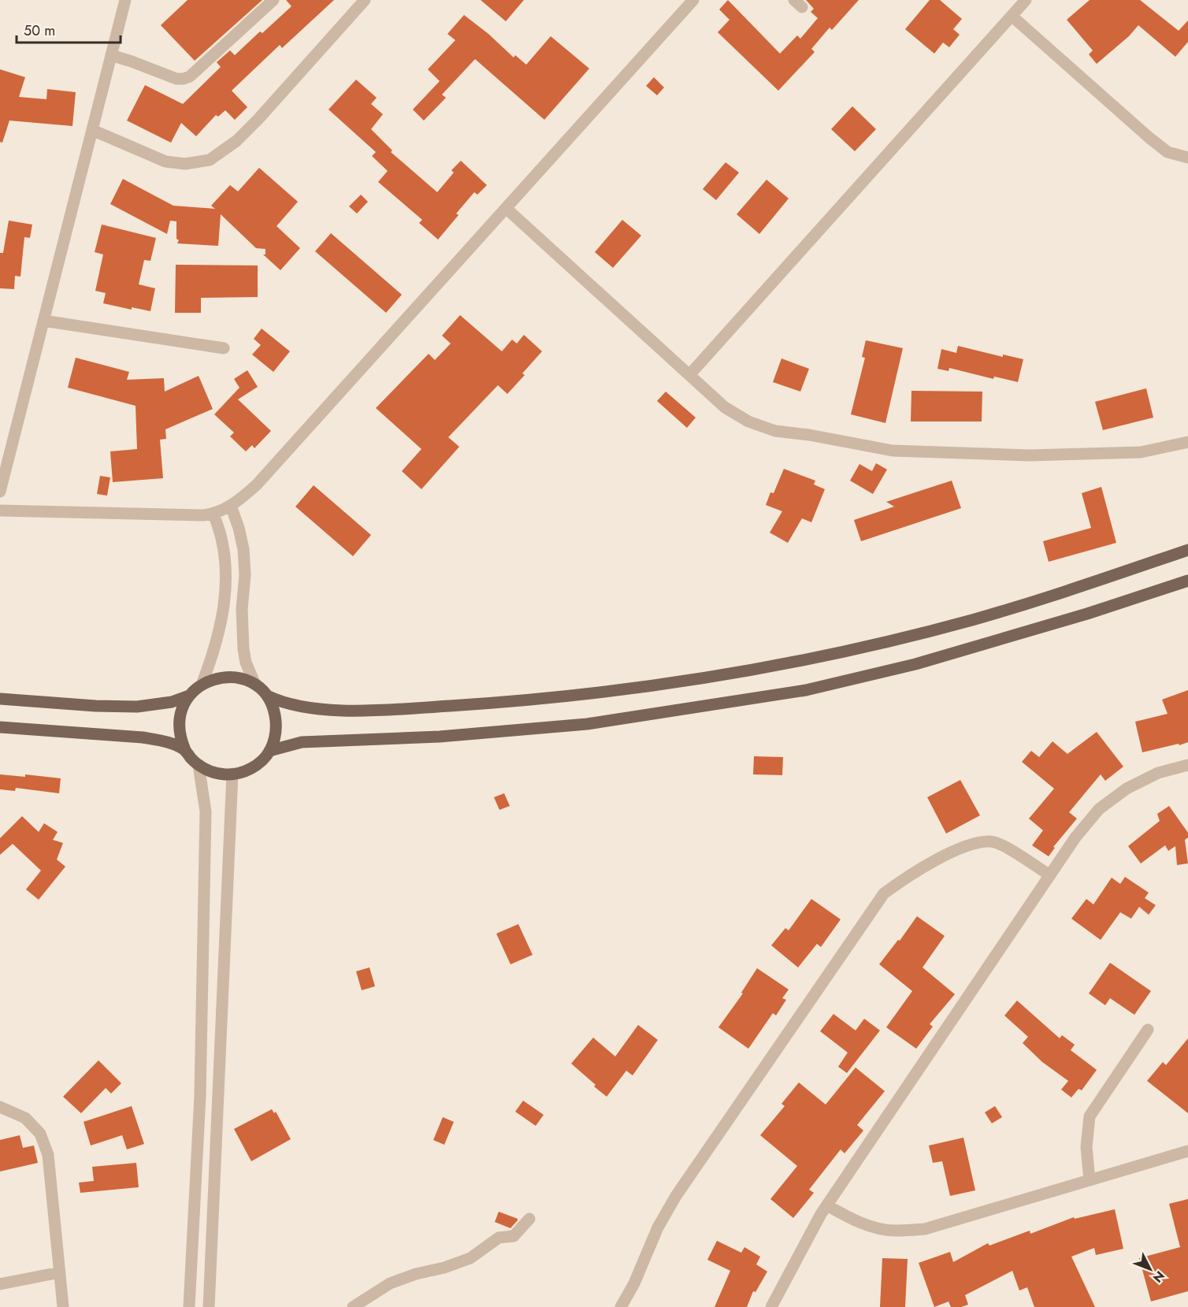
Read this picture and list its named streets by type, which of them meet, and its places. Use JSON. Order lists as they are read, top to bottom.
{
  "scale_bar": "50 m",
  "north": "bottom right"
}
